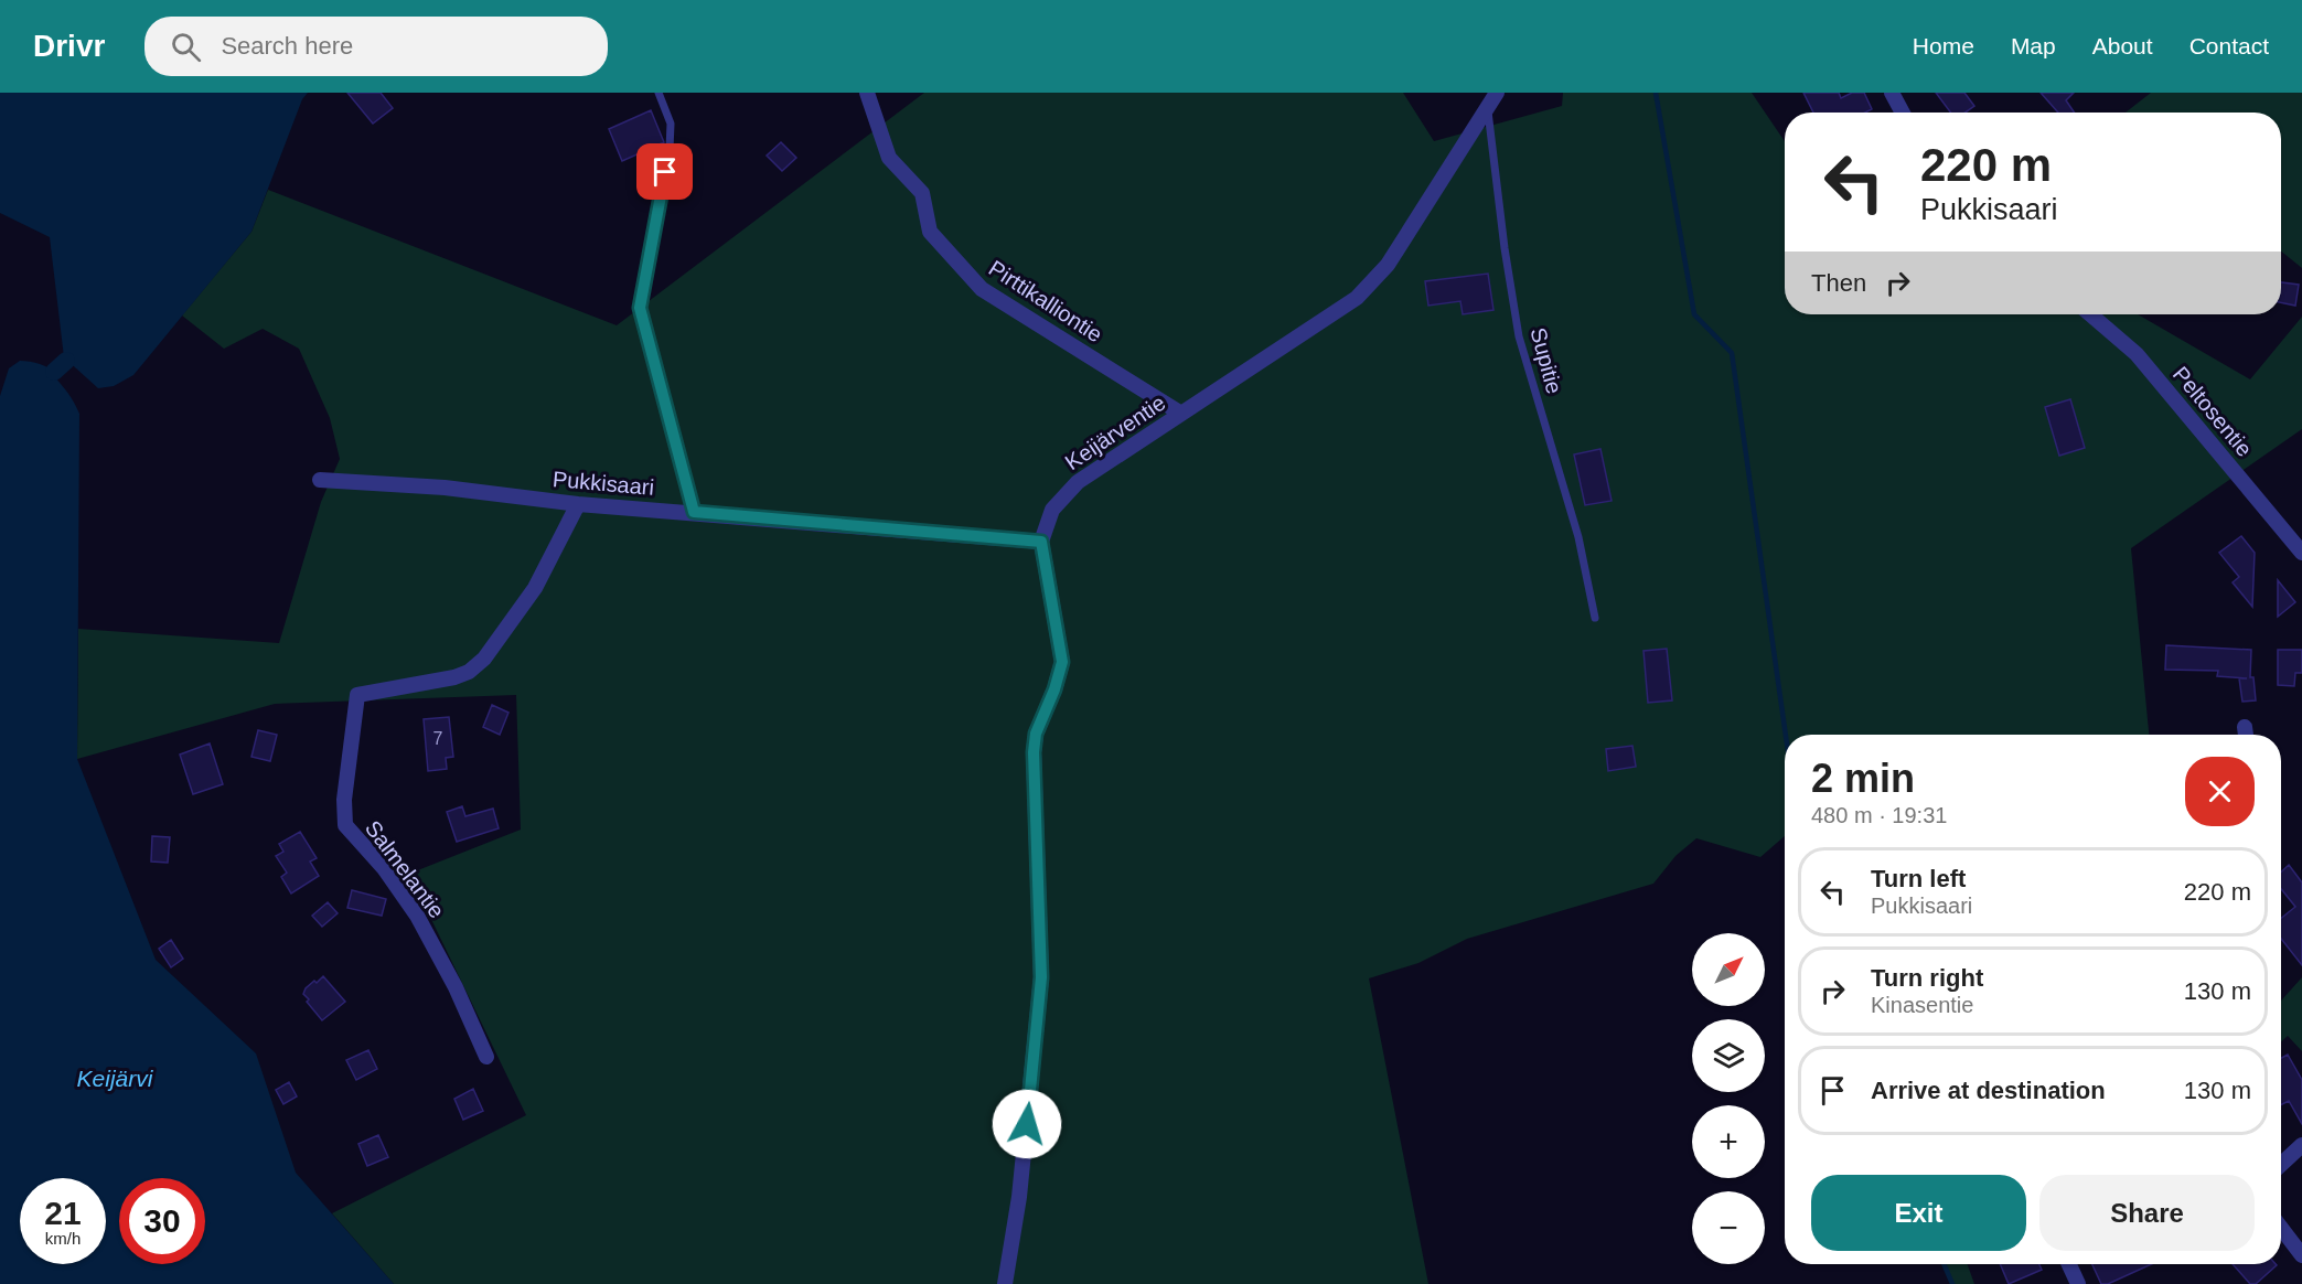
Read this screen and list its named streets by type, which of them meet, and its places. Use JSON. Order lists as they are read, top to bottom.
{
  "streets": {
    "street": [
      "Pirttikalliontie",
      "Peltosentie",
      "Keijärventie",
      "Pukkisaari",
      "Salmelantie"
    ],
    "lane": ["Supitie"]
  },
  "crossings": [
    ["Pirttikalliontie", "Keijärventie"],
    ["Supitie", "Keijärventie"],
    ["Keijärventie", "Pukkisaari"],
    ["Pukkisaari", "Salmelantie"]
  ],
  "water": ["Keijärvi"],
  "house_numbers": ["7"],
  "north": "top right",
  "page": {
    "header": "Drivr",
    "search": "Search here",
    "nav": [
      "Home",
      "Map",
      "About",
      "Contact"
    ],
    "turn": ["220 m", "Pukkisaari"],
    "then": "Then",
    "heading": ["2 min", "480 m · 19:31"],
    "list": [
      {
        "name": "Turn left",
        "note": "Pukkisaari",
        "value": "220 m"
      },
      {
        "name": "Turn right",
        "note": "Kinasentie",
        "value": "130 m"
      },
      {
        "name": "Arrive at destination",
        "value": "130 m"
      }
    ],
    "map_buttons": ["+", "−"],
    "buttons": ["Exit", "Share"],
    "speed": "21 km/h",
    "limit": "30"
  }
}
